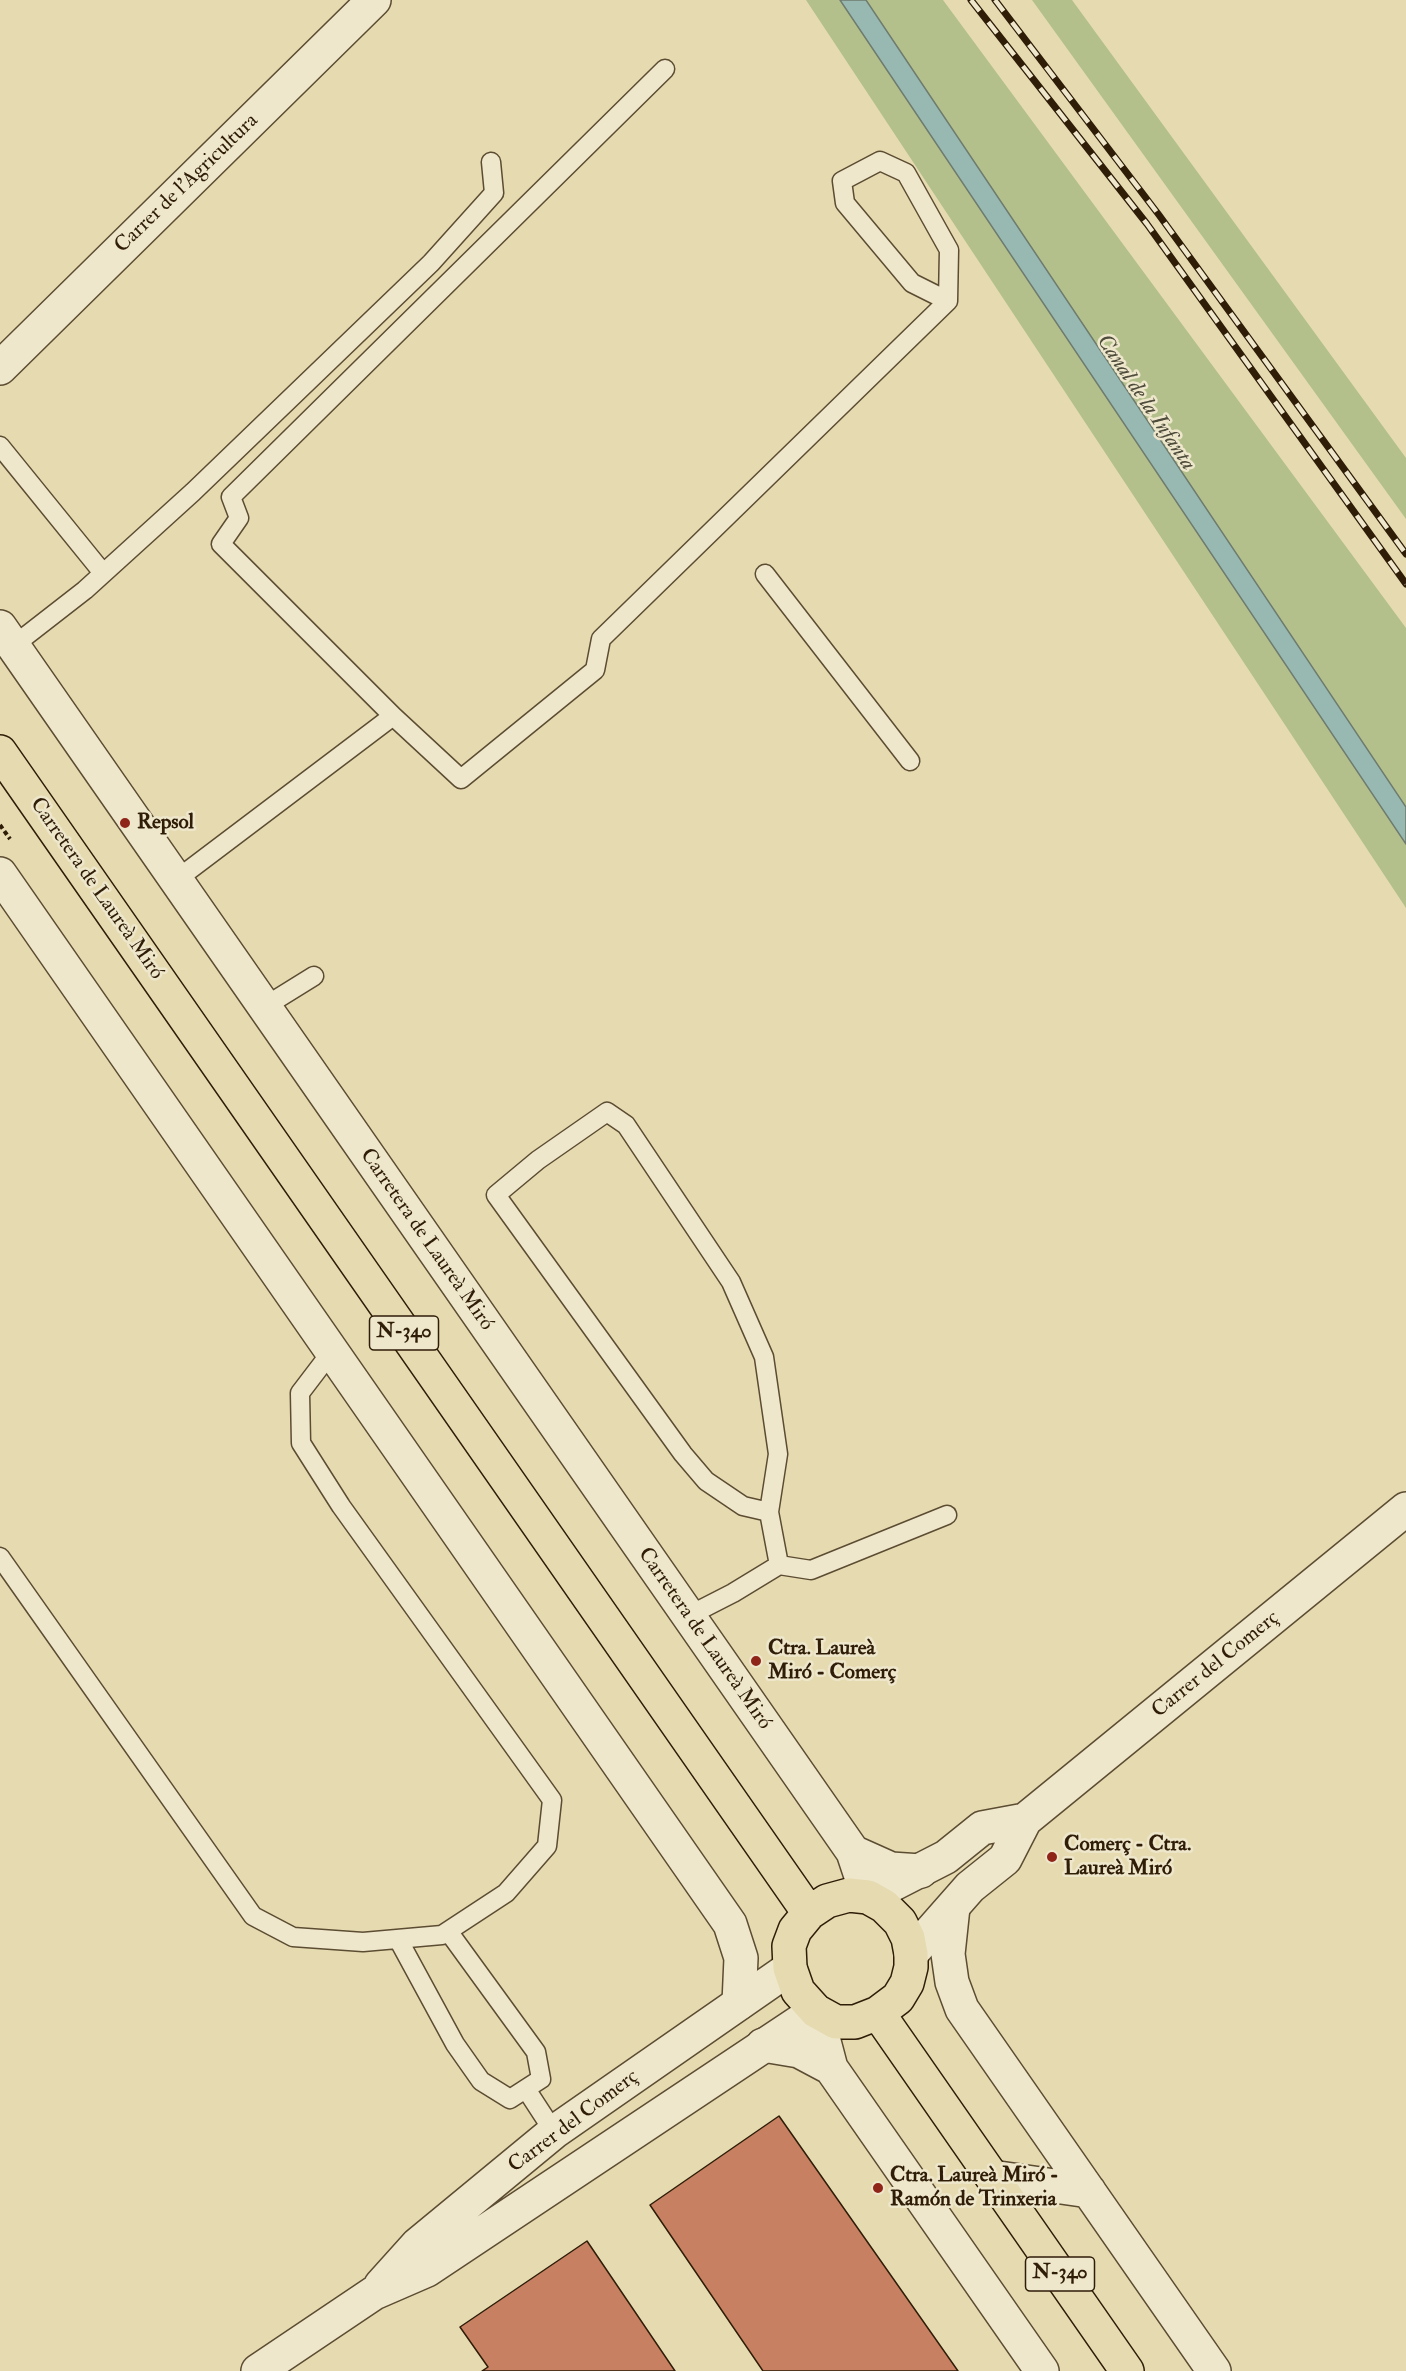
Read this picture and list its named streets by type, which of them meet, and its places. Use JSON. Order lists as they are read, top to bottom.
{
  "streets": {
    "main road": ["Carretera de Laureà Miró", "N-340"],
    "street": ["Carrer de l'Agricultura", "Carrer del Comerç"]
  },
  "crossings": [
    ["Carretera de Laureà Miró", "N-340"],
    ["Carretera de Laureà Miró", "Carrer del Comerç"],
    ["N-340", "Carrer del Comerç"]
  ],
  "water": ["Canal de la Infanta"],
  "places": [
    "Repsol",
    "Ctra. Laureà Miró - Comerç",
    "Comerç - Ctra. Laureà Miró",
    "Ctra. Laureà Miró - Ramón de Trinxeria"
  ]
}
